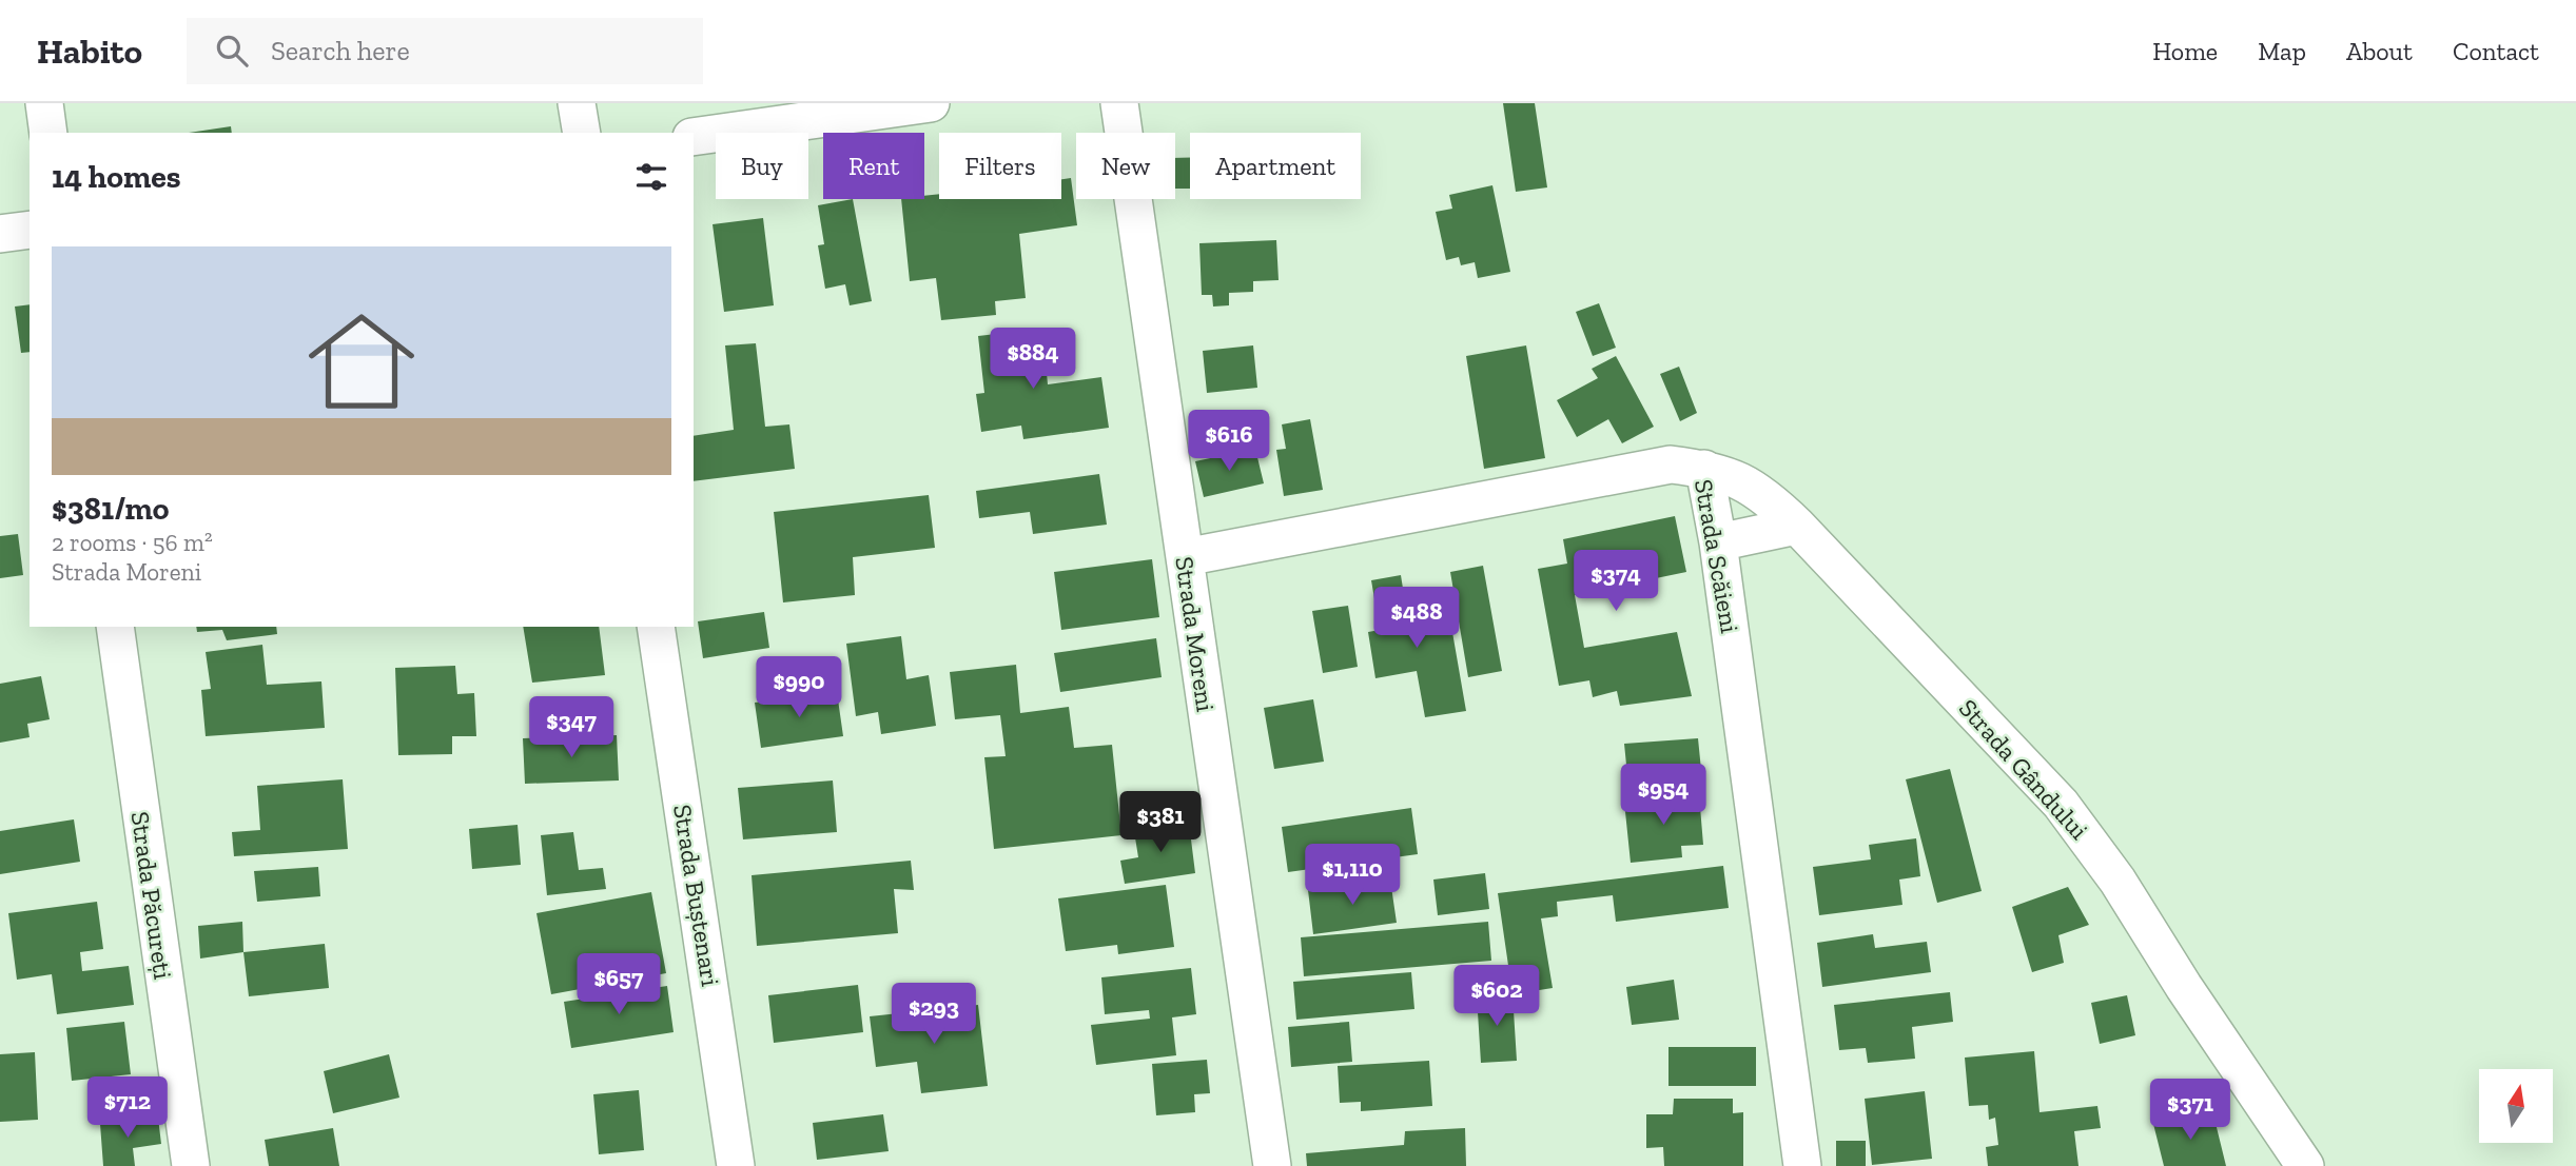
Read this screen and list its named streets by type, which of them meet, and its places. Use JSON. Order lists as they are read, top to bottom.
{
  "streets": {
    "street": [
      "Strada Scăieni",
      "Strada Moreni",
      "Strada Gândului",
      "Strada Păcureți",
      "Strada Buștenari"
    ]
  },
  "crossings": [
    ["Strada Scăieni", "Strada Moreni"],
    ["Strada Scăieni", "Strada Gândului"]
  ],
  "north": "top",
  "page": {
    "header": "Habito",
    "search": "Search here",
    "nav": [
      "Home",
      "Map",
      "About",
      "Contact"
    ],
    "chip": [
      "Buy",
      "Rent",
      "Filters",
      "New",
      "Apartment"
    ],
    "heading": "14 homes",
    "list": [
      {
        "name": "$381/mo",
        "note": "2 rooms · 56 m² · Strada Moreni"
      }
    ],
    "price": [
      "$884",
      "$616",
      "$374",
      "$488",
      "$990",
      "$347",
      "$954",
      "$381",
      "$1,110",
      "$657",
      "$602",
      "$293",
      "$712",
      "$371"
    ]
  }
}
